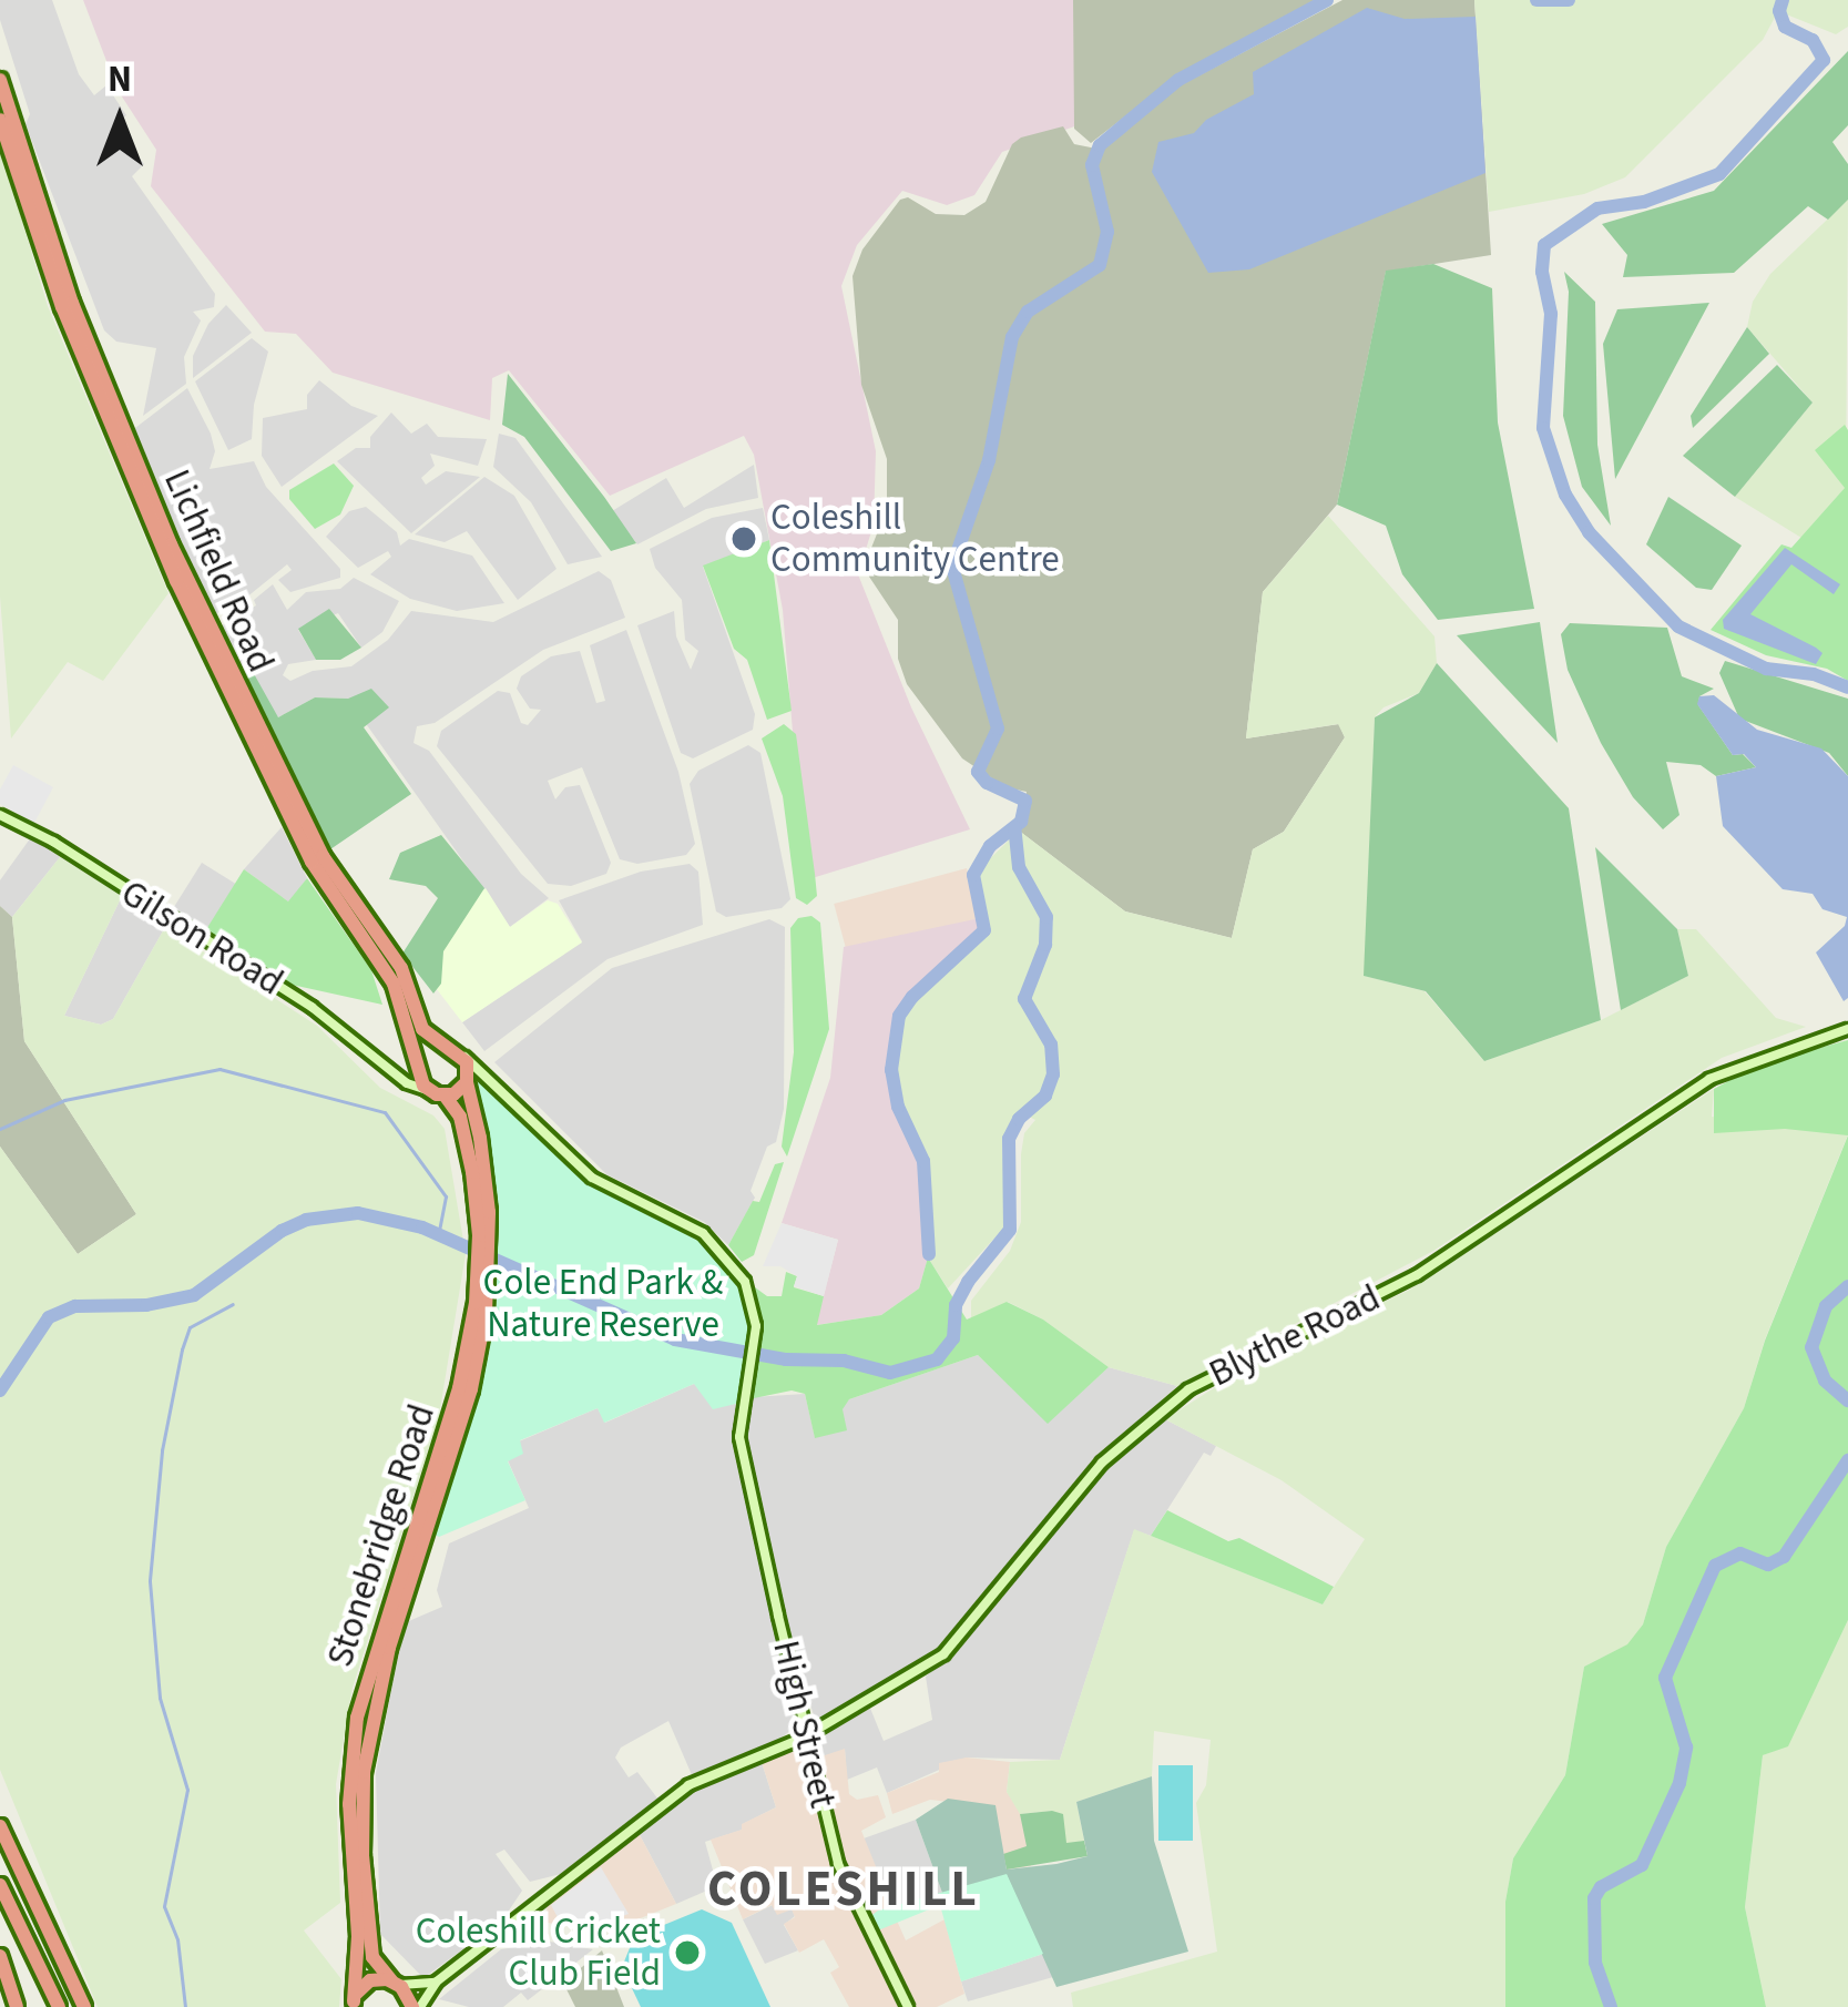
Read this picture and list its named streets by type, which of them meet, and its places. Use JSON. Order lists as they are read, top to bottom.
{
  "streets": {
    "highway": ["Lichfield Road", "Stonebridge Road"],
    "main road": ["Gilson Road", "Blythe Road", "High Street"]
  },
  "crossings": [
    ["Lichfield Road", "Gilson Road"],
    ["Lichfield Road", "Stonebridge Road"],
    ["Lichfield Road", "High Street"],
    ["Gilson Road", "Stonebridge Road"],
    ["Blythe Road", "Stonebridge Road"],
    ["Blythe Road", "High Street"]
  ],
  "districts": ["COLESHILL"],
  "parks": ["Cole End Park & Nature Reserve"],
  "places": ["Coleshill Community Centre", "Coleshill Cricket Club Field"],
  "north": "top"
}
